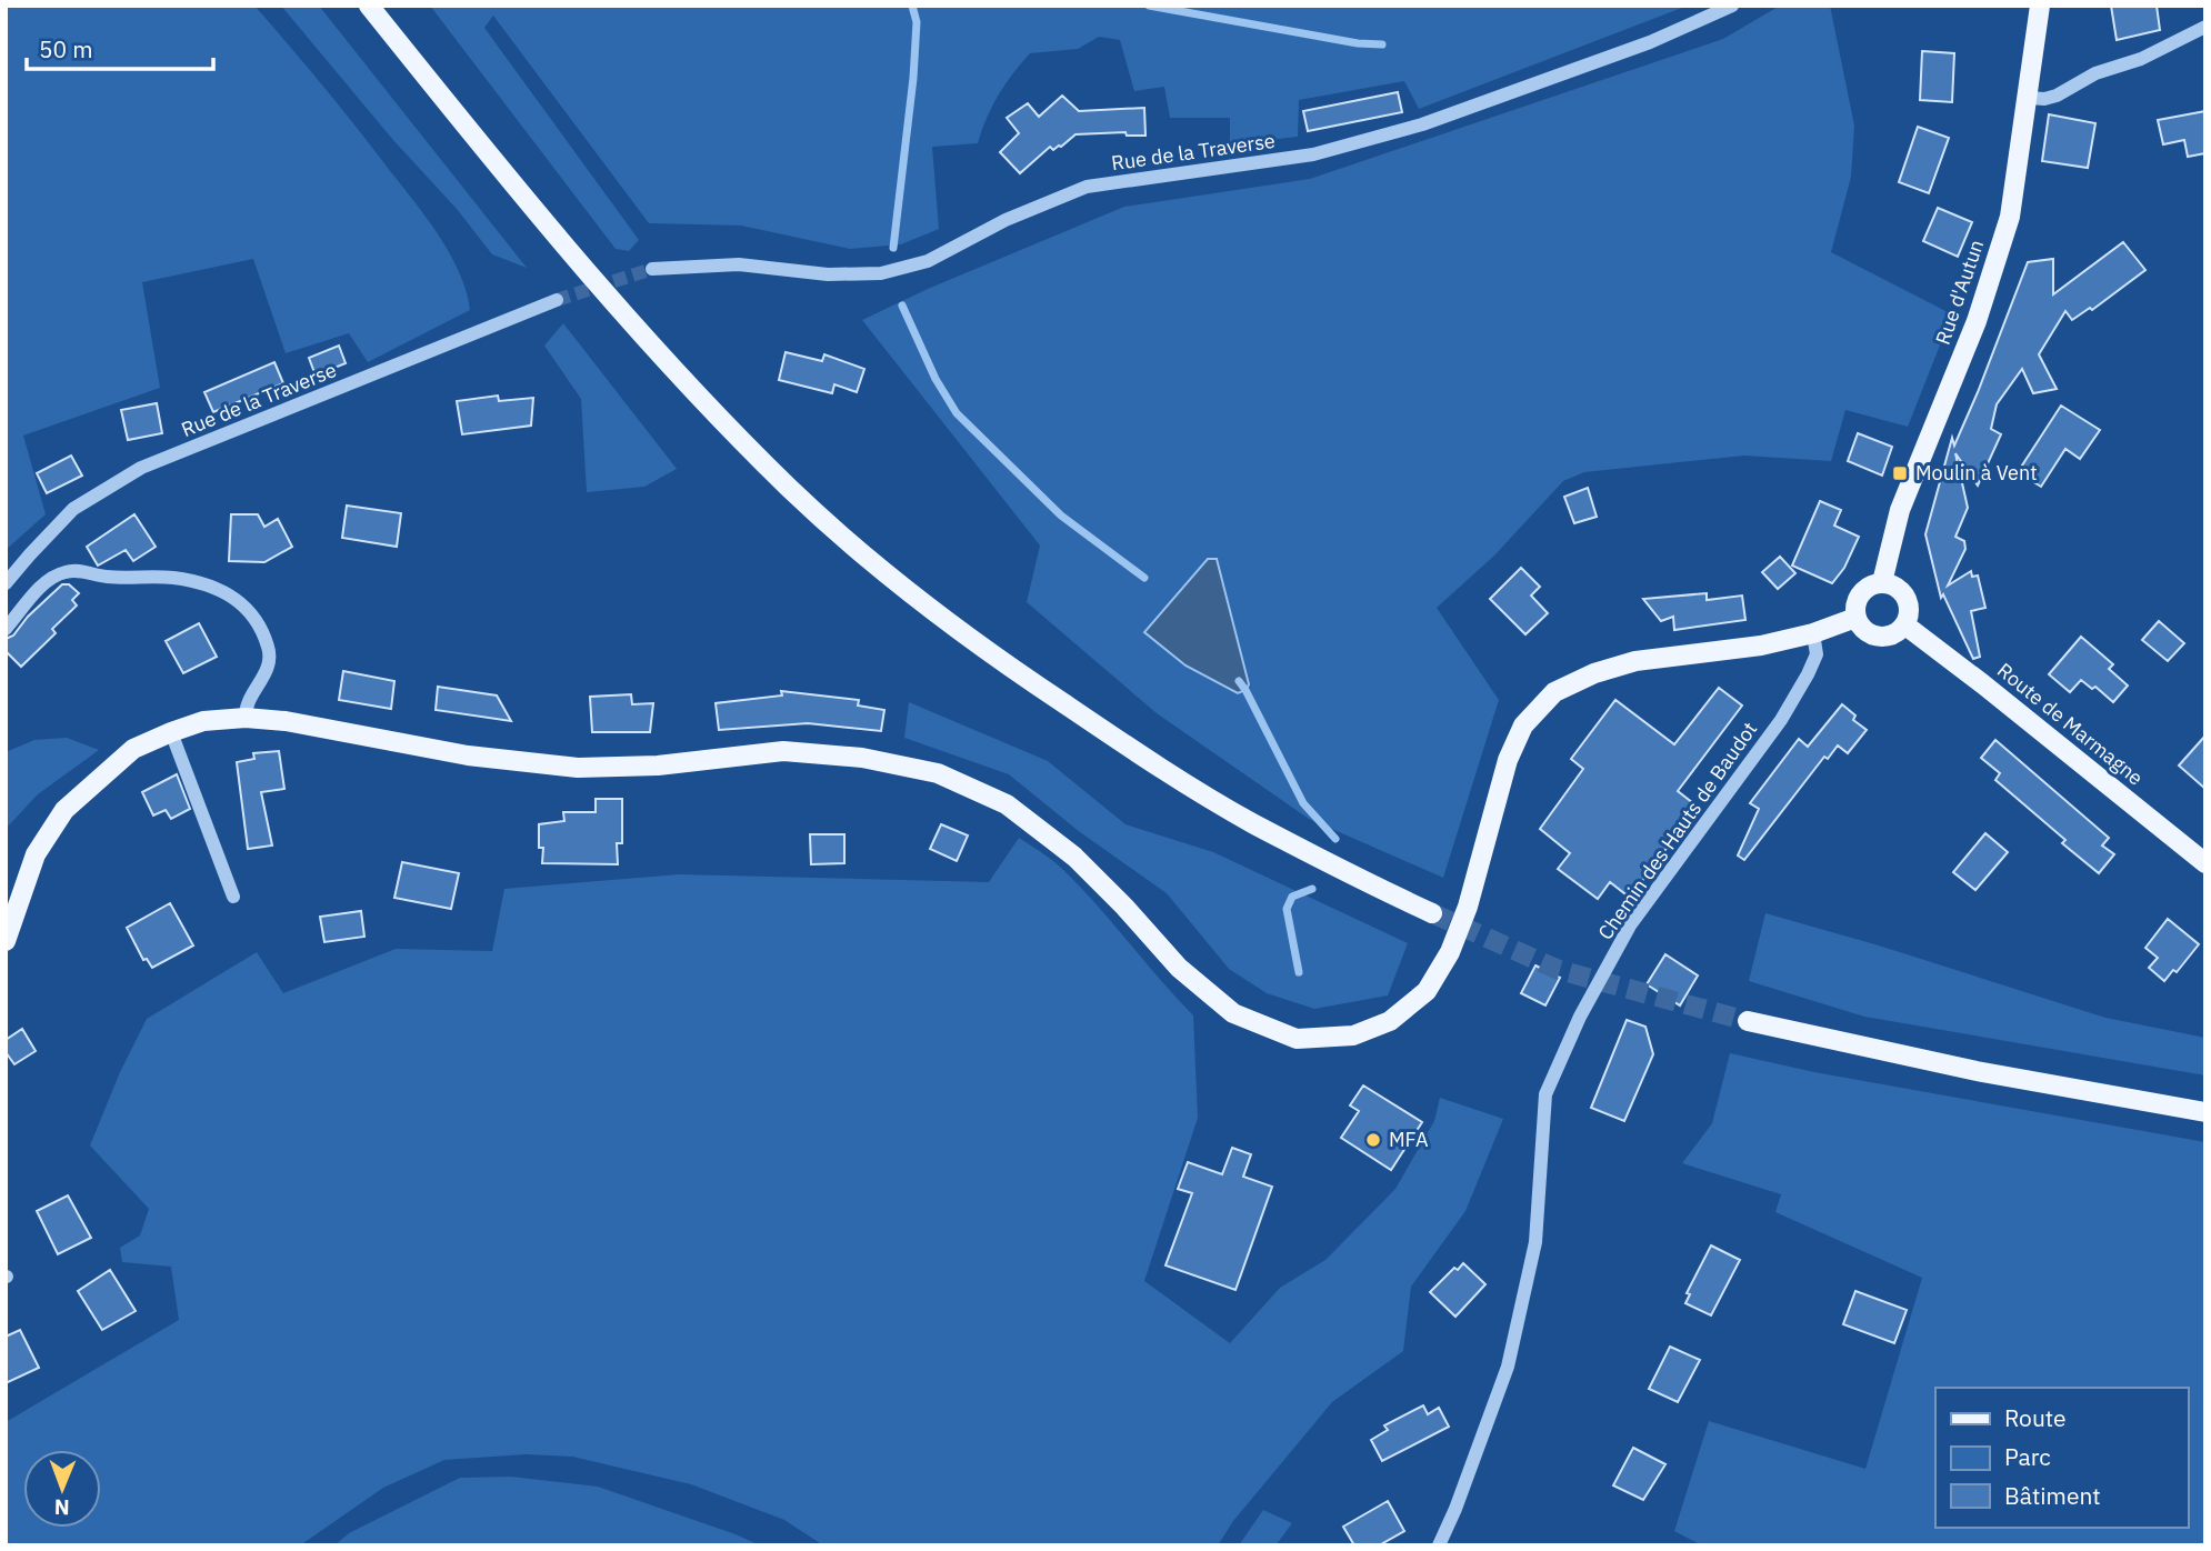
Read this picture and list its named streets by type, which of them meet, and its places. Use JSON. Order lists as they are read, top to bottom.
{
  "streets": {
    "main road": ["Rue d'Autun", "Route de Marmagne"],
    "street": ["Rue de la Traverse", "Chemin des Hauts de Baudot"]
  },
  "crossings": [
    ["Rue d'Autun", "Route de Marmagne"]
  ],
  "places": {
    "transit": ["Moulin à Vent"],
    "other": ["MFA"]
  },
  "legend": ["Route", "Parc", "Bâtiment"],
  "scale_bar": "50 m",
  "north": "bottom"
}
